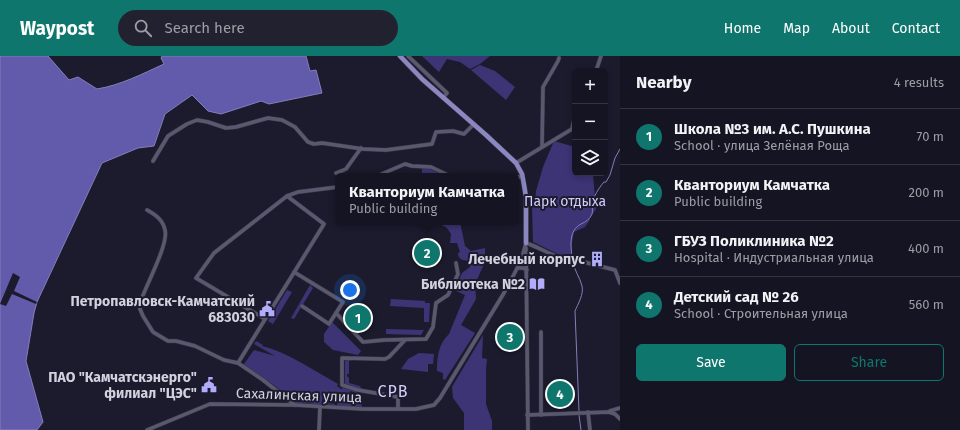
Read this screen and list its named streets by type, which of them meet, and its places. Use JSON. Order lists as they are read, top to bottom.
{
  "streets": {
    "street": ["Сахалинская улица"]
  },
  "districts": ["СРВ"],
  "parks": ["Парк отдыха"],
  "places": {
    "building": ["Лечебный корпус"],
    "library": ["Библиотека №2"],
    "public building": ["Петропавловск-Камчатский 683030", "ПАО \"Камчатскэнерго\" филиал \"ЦЭС\""]
  },
  "page": {
    "header": "Waypost",
    "search": "Search here",
    "nav": [
      "Home",
      "Map",
      "About",
      "Contact"
    ],
    "heading": ["Nearby", "4 results"],
    "map_buttons": ["+", "−"],
    "list": [
      {
        "mark": "1",
        "name": "Школа №3 им. А.С. Пушкина",
        "note": "School · улица Зелёная Роща",
        "value": "70 m"
      },
      {
        "mark": "2",
        "name": "Кванториум Камчатка",
        "note": "Public building",
        "value": "200 m"
      },
      {
        "mark": "3",
        "name": "ГБУЗ Поликлиника №2",
        "note": "Hospital · Индустриальная улица",
        "value": "400 m"
      },
      {
        "mark": "4",
        "name": "Детский сад № 26",
        "note": "School · Строительная улица",
        "value": "560 m"
      }
    ],
    "popup": ["Кванториум Камчатка", "Public building"],
    "pins": [
      "2",
      "1",
      "3",
      "4"
    ],
    "buttons": ["Save", "Share"]
  }
}
